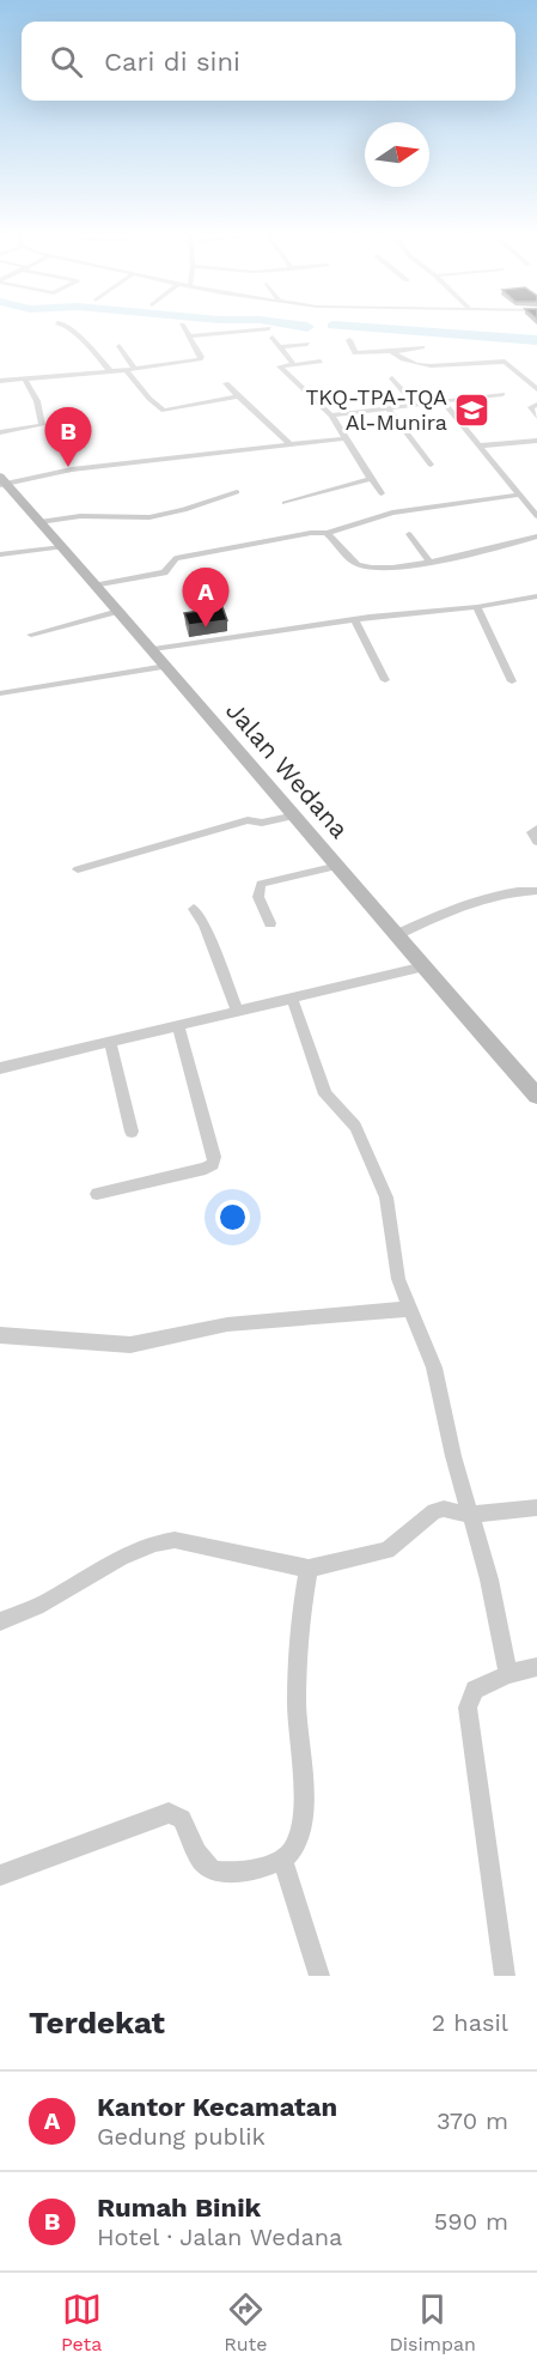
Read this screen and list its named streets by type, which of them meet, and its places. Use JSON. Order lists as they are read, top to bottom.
{
  "streets": {
    "street": ["Jalan Wedana"]
  },
  "places": {
    "school or university": ["TKQ-TPA-TQA Al-Munira"]
  },
  "north": "right",
  "page": {
    "search": "Cari di sini",
    "pins": ["B", "A"],
    "heading": ["Terdekat", "2 hasil"],
    "list": [
      {
        "mark": "A",
        "name": "Kantor Kecamatan",
        "note": "Gedung publik",
        "value": "370 m"
      },
      {
        "mark": "B",
        "name": "Rumah Binik",
        "note": "Hotel · Jalan Wedana",
        "value": "590 m"
      }
    ],
    "nav": ["Peta", "Rute", "Disimpan"]
  }
}
